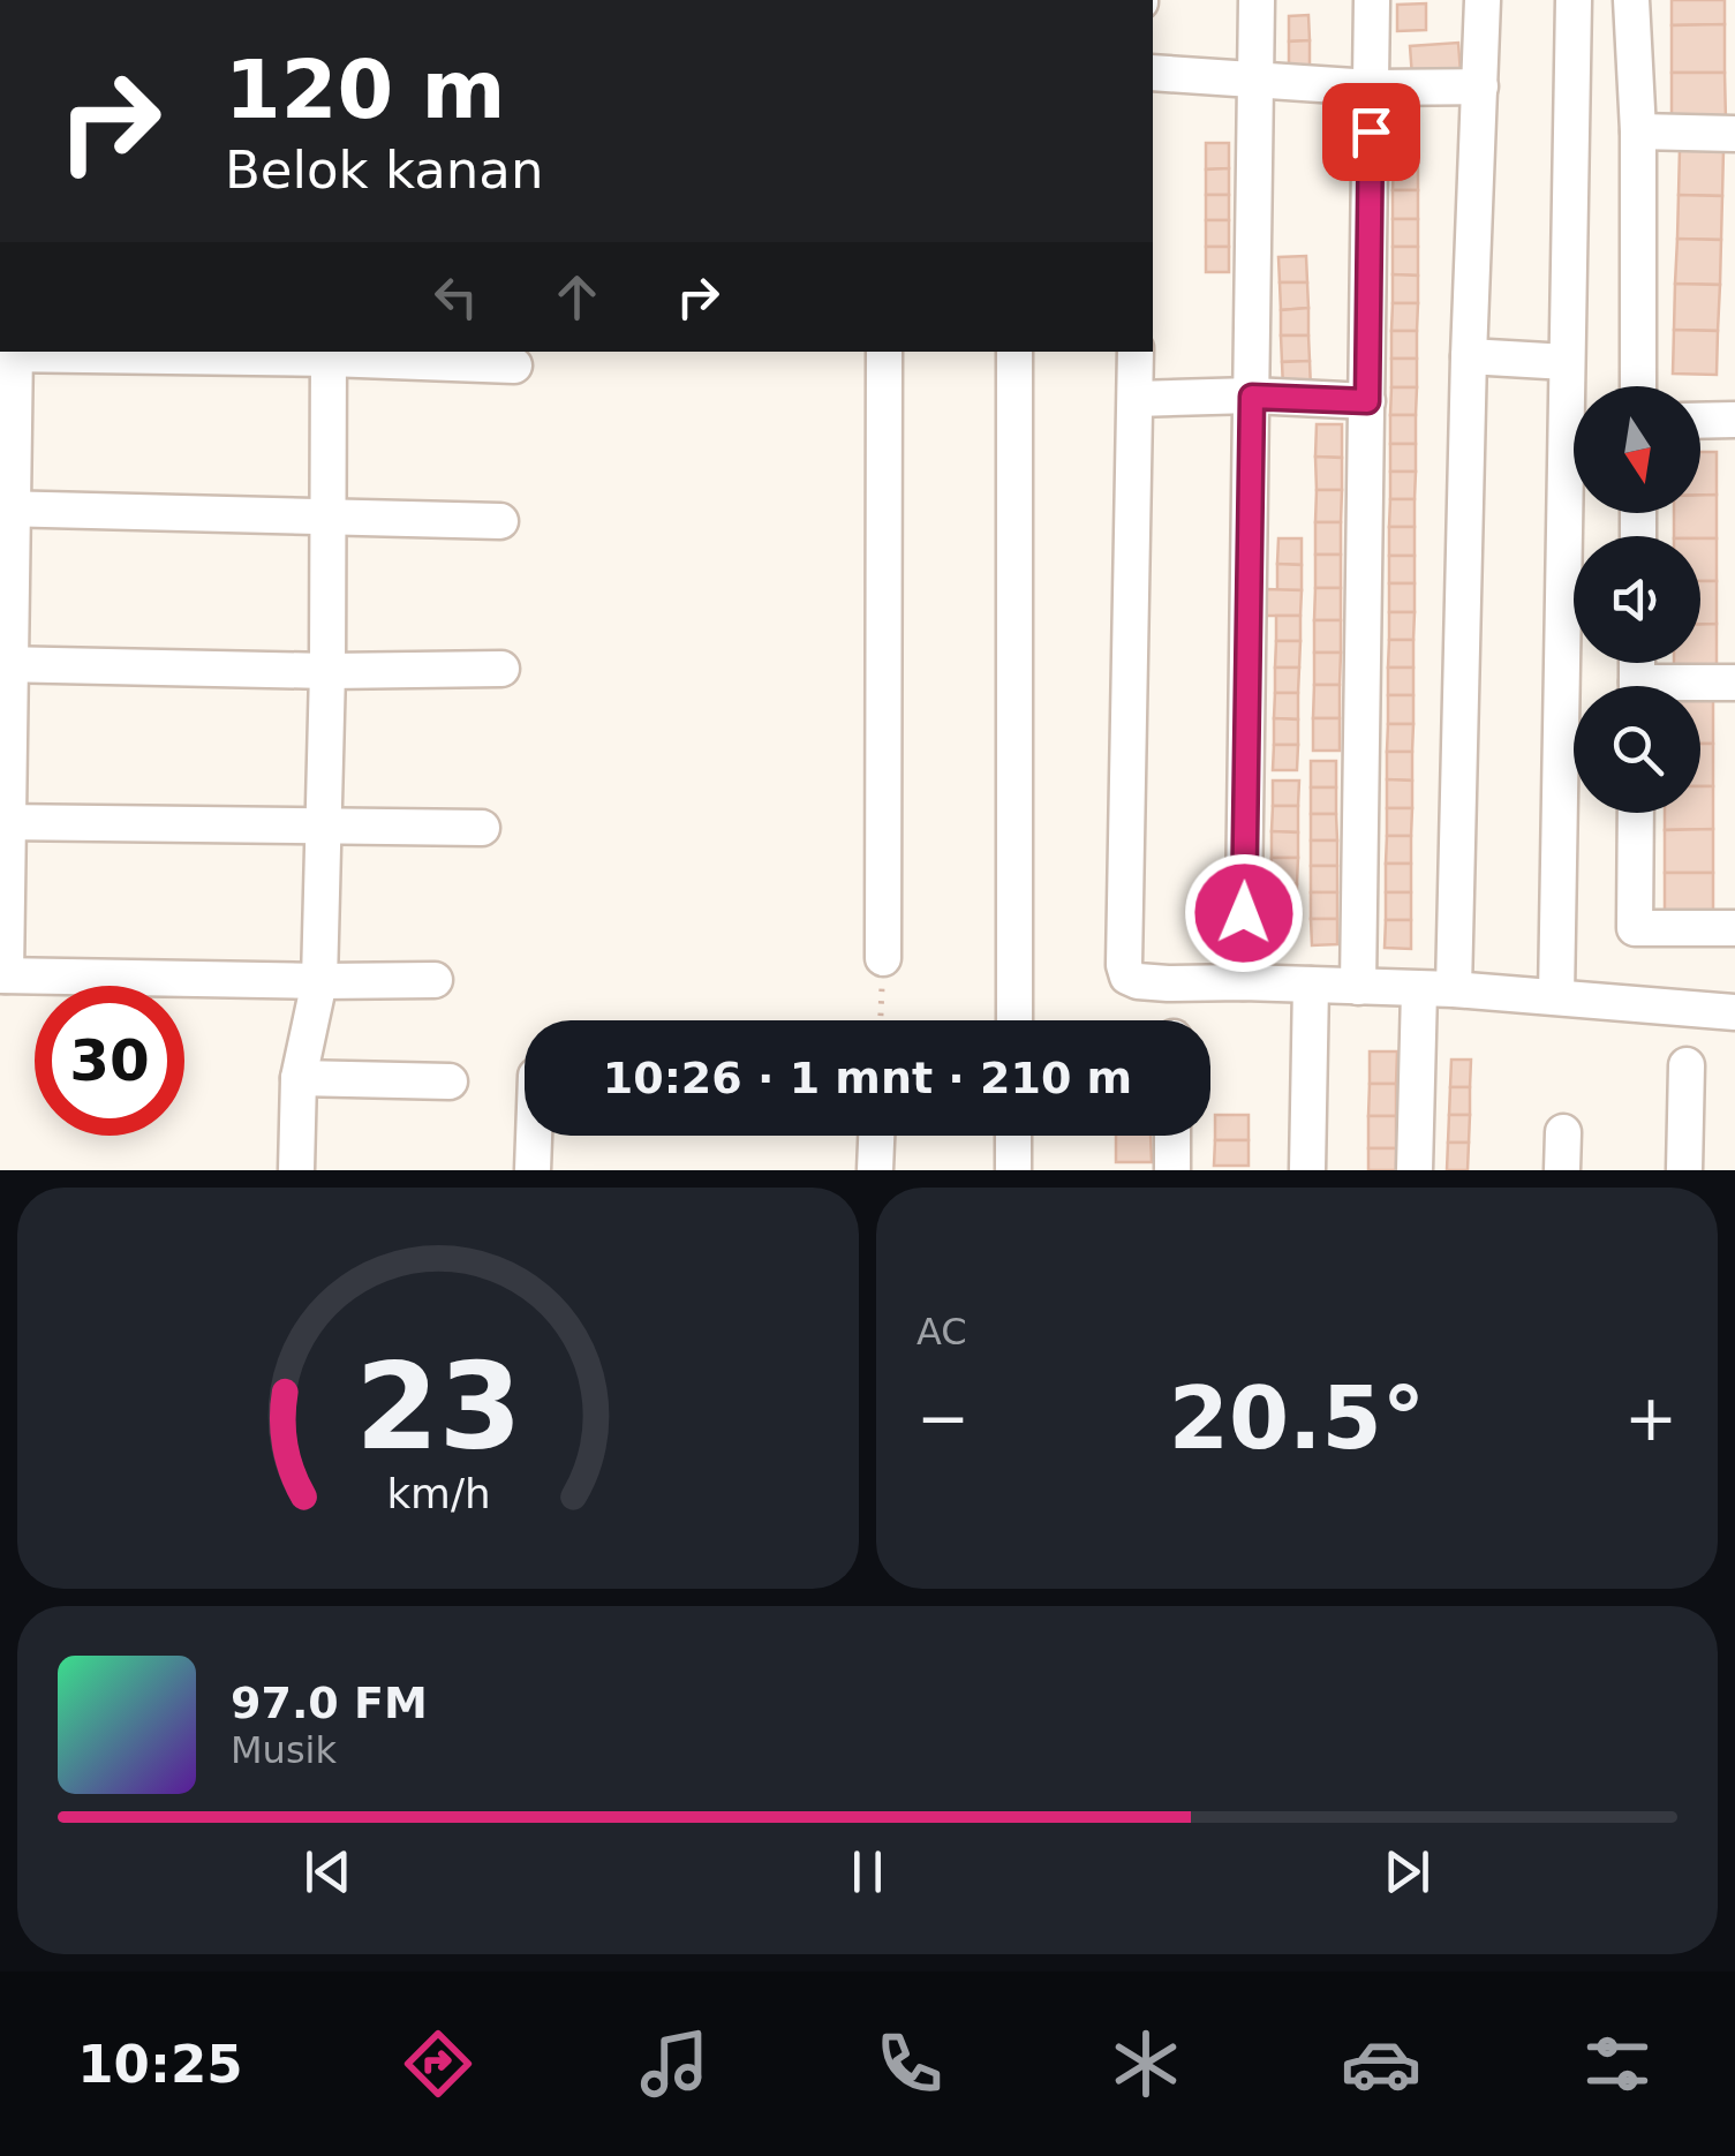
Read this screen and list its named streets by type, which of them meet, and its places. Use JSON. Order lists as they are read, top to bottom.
{
  "north": "bottom",
  "page": {
    "turn": ["120 m", "Belok kanan"],
    "limit": "30",
    "trip": "10:26 · 1 mnt · 210 m",
    "tile": "AC",
    "heat": ["−", "20.5°", "+"],
    "song": ["97.0 FM", "Musik"],
    "tabs": "10:25",
    "gauge": ["23", "km/h"]
  }
}
